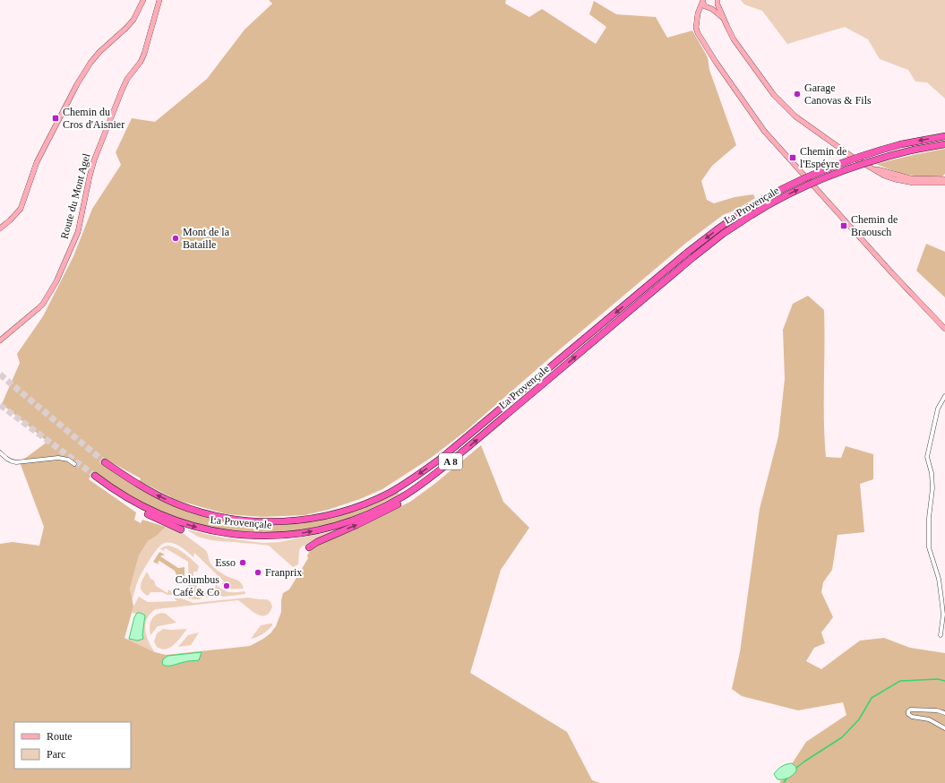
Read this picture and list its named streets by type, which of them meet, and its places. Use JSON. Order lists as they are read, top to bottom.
{
  "streets": {
    "highway": ["La Provençale", "A 8"],
    "main road": ["Route du Mont Agel"]
  },
  "places": {
    "other": [
      "Garage Canovas & Fils",
      "Mont de la Bataille",
      "Esso",
      "Franprix",
      "Columbus Café & Co"
    ],
    "transit": ["Chemin du Cros d'Aisnier", "Chemin de l'Espéyre", "Chemin de Braousch"]
  },
  "legend": ["Route", "Parc"]
}
